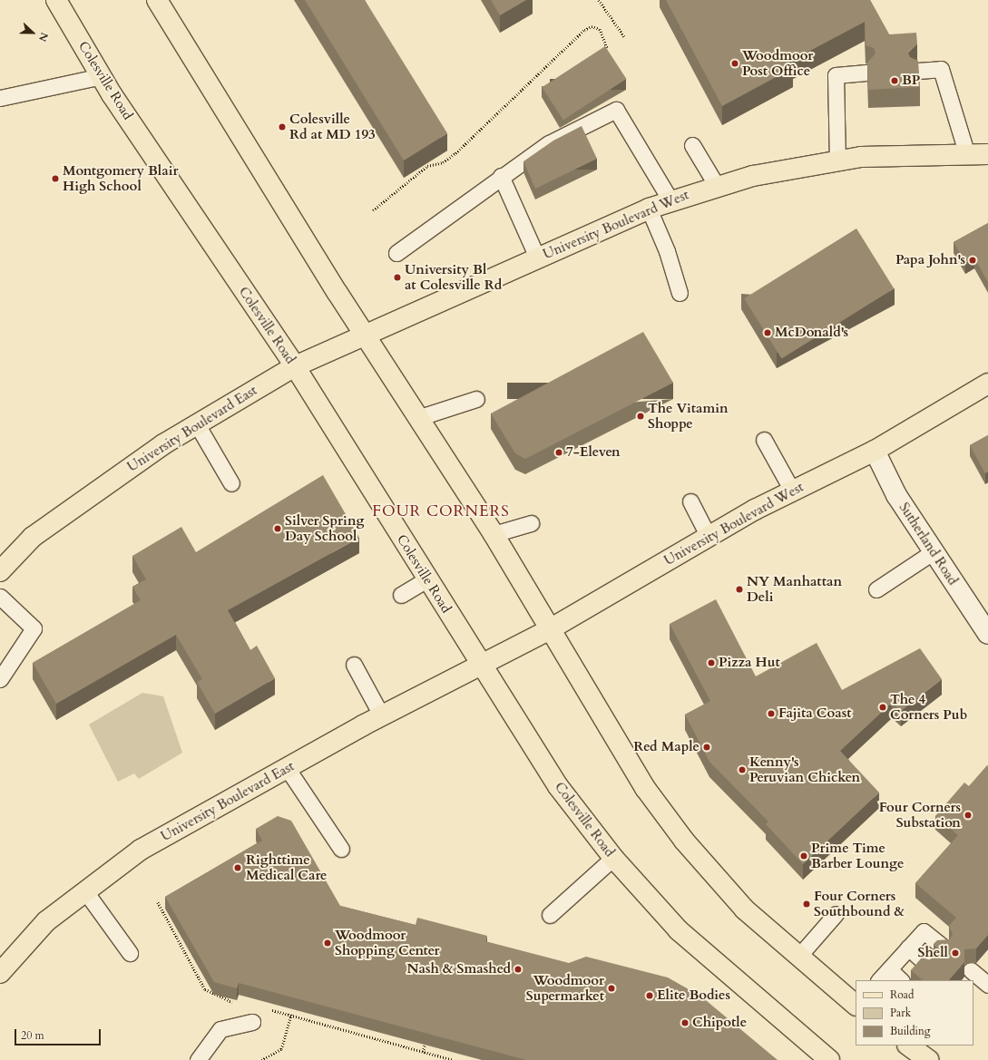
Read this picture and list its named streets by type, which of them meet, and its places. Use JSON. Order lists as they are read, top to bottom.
{
  "streets": {
    "main road": ["Colesville Road", "University Boulevard West", "University Boulevard East"],
    "street": ["Sutherland Road"]
  },
  "crossings": [
    ["Colesville Road", "University Boulevard West"],
    ["Colesville Road", "University Boulevard East"],
    ["University Boulevard West", "University Boulevard East"],
    ["University Boulevard West", "Sutherland Road"]
  ],
  "districts": ["FOUR CORNERS"],
  "places": [
    "Woodmoor Post Office",
    "BP",
    "Colesville Rd at MD 193",
    "Montgomery Blair High School",
    "Papa John's",
    "University Bl at Colesville Rd",
    "McDonald's",
    "The Vitamin Shoppe",
    "7-Eleven",
    "Silver Spring Day School",
    "NY Manhattan Deli",
    "Pizza Hut",
    "The 4 Corners Pub",
    "Fajita Coast",
    "Red Maple",
    "Kenny's Peruvian Chicken",
    "Four Corners Substation",
    "Prime Time Barber Lounge",
    "Righttime Medical Care",
    "Four Corners Southbound &",
    "Woodmoor Shopping Center",
    "Shell",
    "Nash & Smashed",
    "Woodmoor Supermarket",
    "Elite Bodies",
    "Chipotle"
  ],
  "legend": ["Road", "Park", "Building"],
  "scale_bar": "20 m",
  "north": "right"
}
